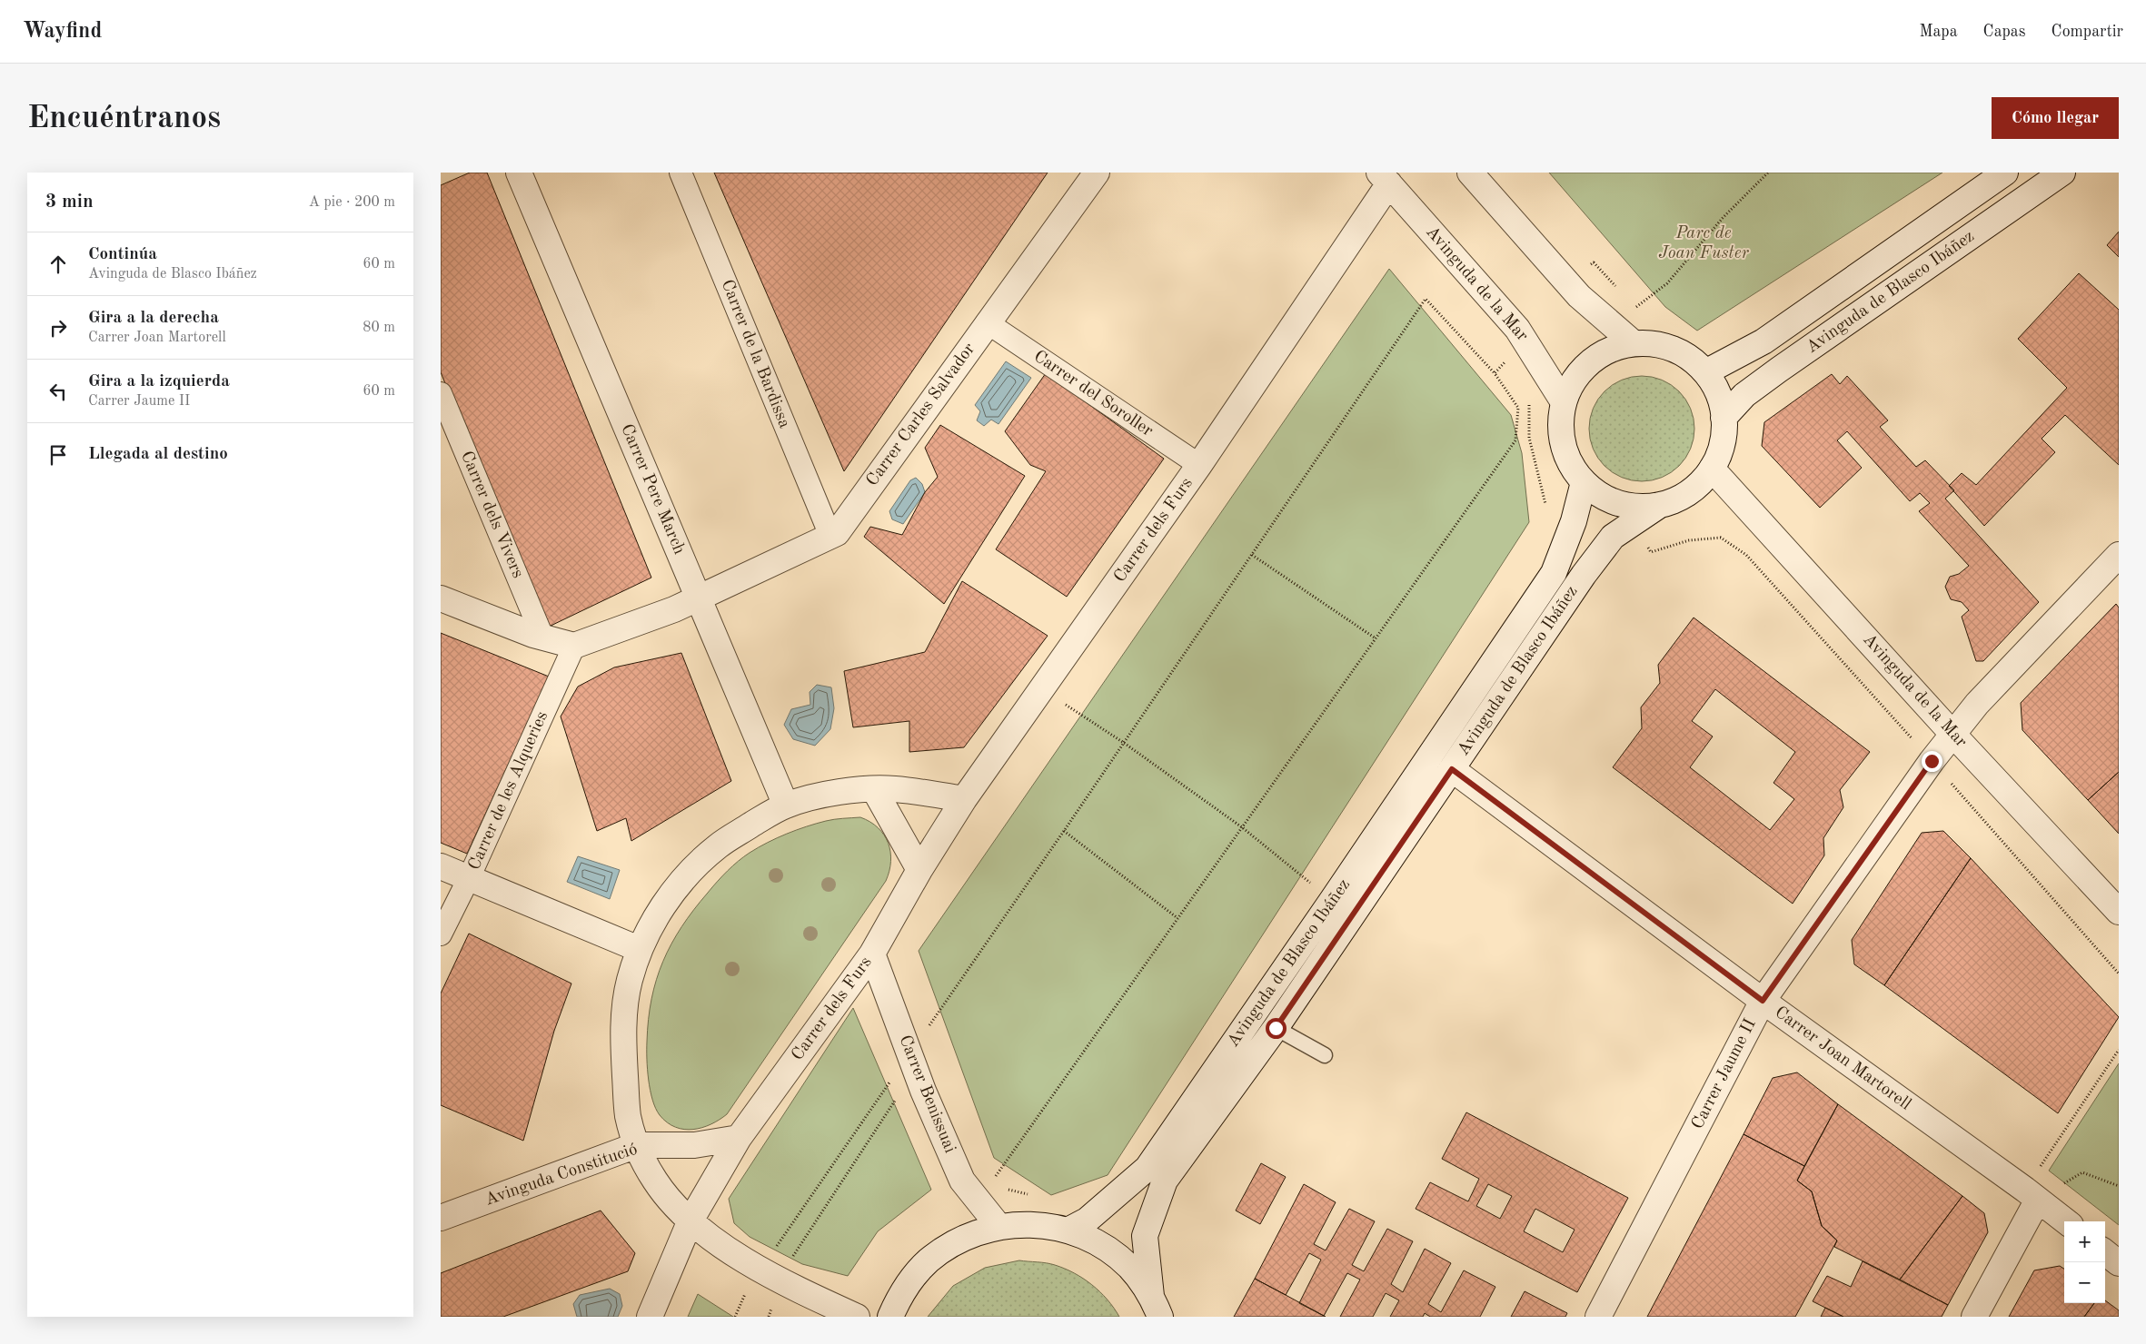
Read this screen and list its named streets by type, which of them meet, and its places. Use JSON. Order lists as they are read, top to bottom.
{
  "streets": {
    "street": [
      "Avinguda de la Mar",
      "Avinguda de Blasco Ibáñez",
      "Carrer de la Bardissa",
      "Carrer del Soroller",
      "Carrer Carles Salvador",
      "Carrer Pere March",
      "Carrer dels Vivers",
      "Carrer dels Furs",
      "Carrer de les Alqueries",
      "Carrer Joan Martorell",
      "Carrer Jaume II",
      "Carrer Benissuai",
      "Avinguda Constitució"
    ]
  },
  "crossings": [
    ["Avinguda de la Mar", "Carrer dels Furs"],
    ["Avinguda de la Mar", "Carrer Jaume II"],
    ["Avinguda de Blasco Ibáñez", "Carrer Joan Martorell"],
    ["Carrer de la Bardissa", "Carrer Carles Salvador"],
    ["Carrer del Soroller", "Carrer Carles Salvador"],
    ["Carrer del Soroller", "Carrer dels Furs"],
    ["Carrer Carles Salvador", "Carrer Pere March"],
    ["Carrer Carles Salvador", "Carrer de les Alqueries"],
    ["Carrer dels Furs", "Carrer Benissuai"],
    ["Carrer dels Furs", "Avinguda Constitució"],
    ["Carrer Joan Martorell", "Carrer Jaume II"]
  ],
  "parks": ["Parc de Joan Fuster"],
  "page": {
    "header": "Wayfind",
    "nav": ["Mapa", "Capas", "Compartir"],
    "buttons": "Cómo llegar",
    "title": "Encuéntranos",
    "heading": ["3 min", "A pie · 200 m"],
    "list": [
      ["Continúa", "Avinguda de Blasco Ibáñez", "60 m"],
      ["Gira a la derecha", "Carrer Joan Martorell", "80 m"],
      ["Gira a la izquierda", "Carrer Jaume II", "60 m"],
      "Llegada al destino"
    ],
    "map_buttons": ["+", "−"]
  }
}
